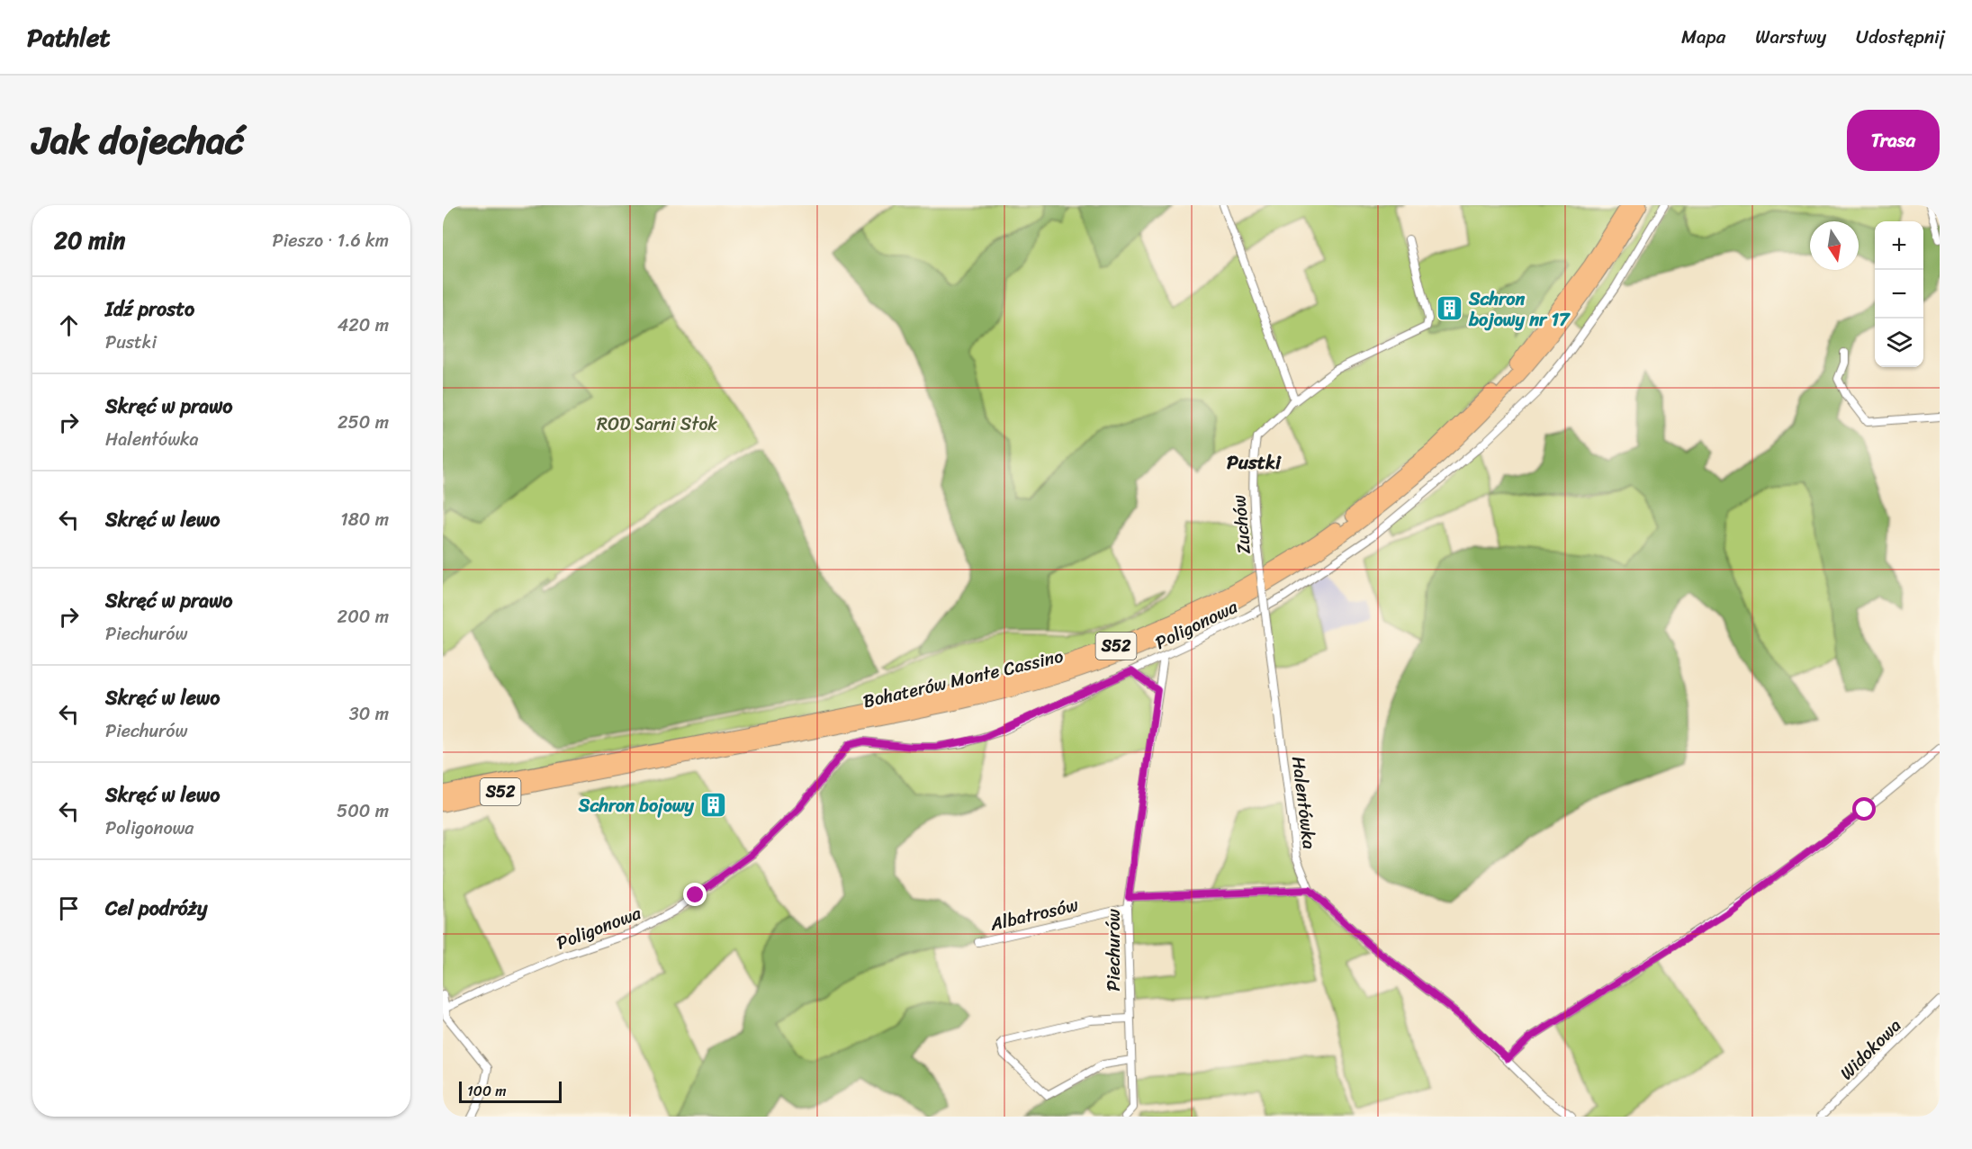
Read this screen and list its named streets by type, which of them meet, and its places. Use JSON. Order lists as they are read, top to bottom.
{
  "streets": {
    "highway": ["S52", "Bohaterów Monte Cassino"],
    "street": [
      "Zuchów",
      "Poligonowa",
      "Halentówka",
      "Albatrosów",
      "Piechurów",
      "Widokowa"
    ]
  },
  "crossings": [
    ["Zuchów", "Halentówka"],
    ["Poligonowa", "Piechurów"],
    ["Albatrosów", "Piechurów"]
  ],
  "districts": ["Pustki"],
  "parks": ["ROD Sarni Stok"],
  "places": {
    "building": ["Schron bojowy nr 17", "Schron bojowy"]
  },
  "scale_bar": "100 m",
  "north": "bottom",
  "page": {
    "header": "Pathlet",
    "nav": ["Mapa", "Warstwy", "Udostępnij"],
    "title": "Jak dojechać",
    "buttons": "Trasa",
    "heading": ["20 min", "Pieszo · 1.6 km"],
    "map_buttons": ["+", "−"],
    "list": [
      ["Idź prosto", "Pustki", "420 m"],
      ["Skręć w prawo", "Halentówka", "250 m"],
      ["Skręć w lewo", "180 m"],
      ["Skręć w prawo", "Piechurów", "200 m"],
      ["Skręć w lewo", "Piechurów", "30 m"],
      ["Skręć w lewo", "Poligonowa", "500 m"],
      "Cel podróży"
    ],
    "scale": "100 m"
  }
}
